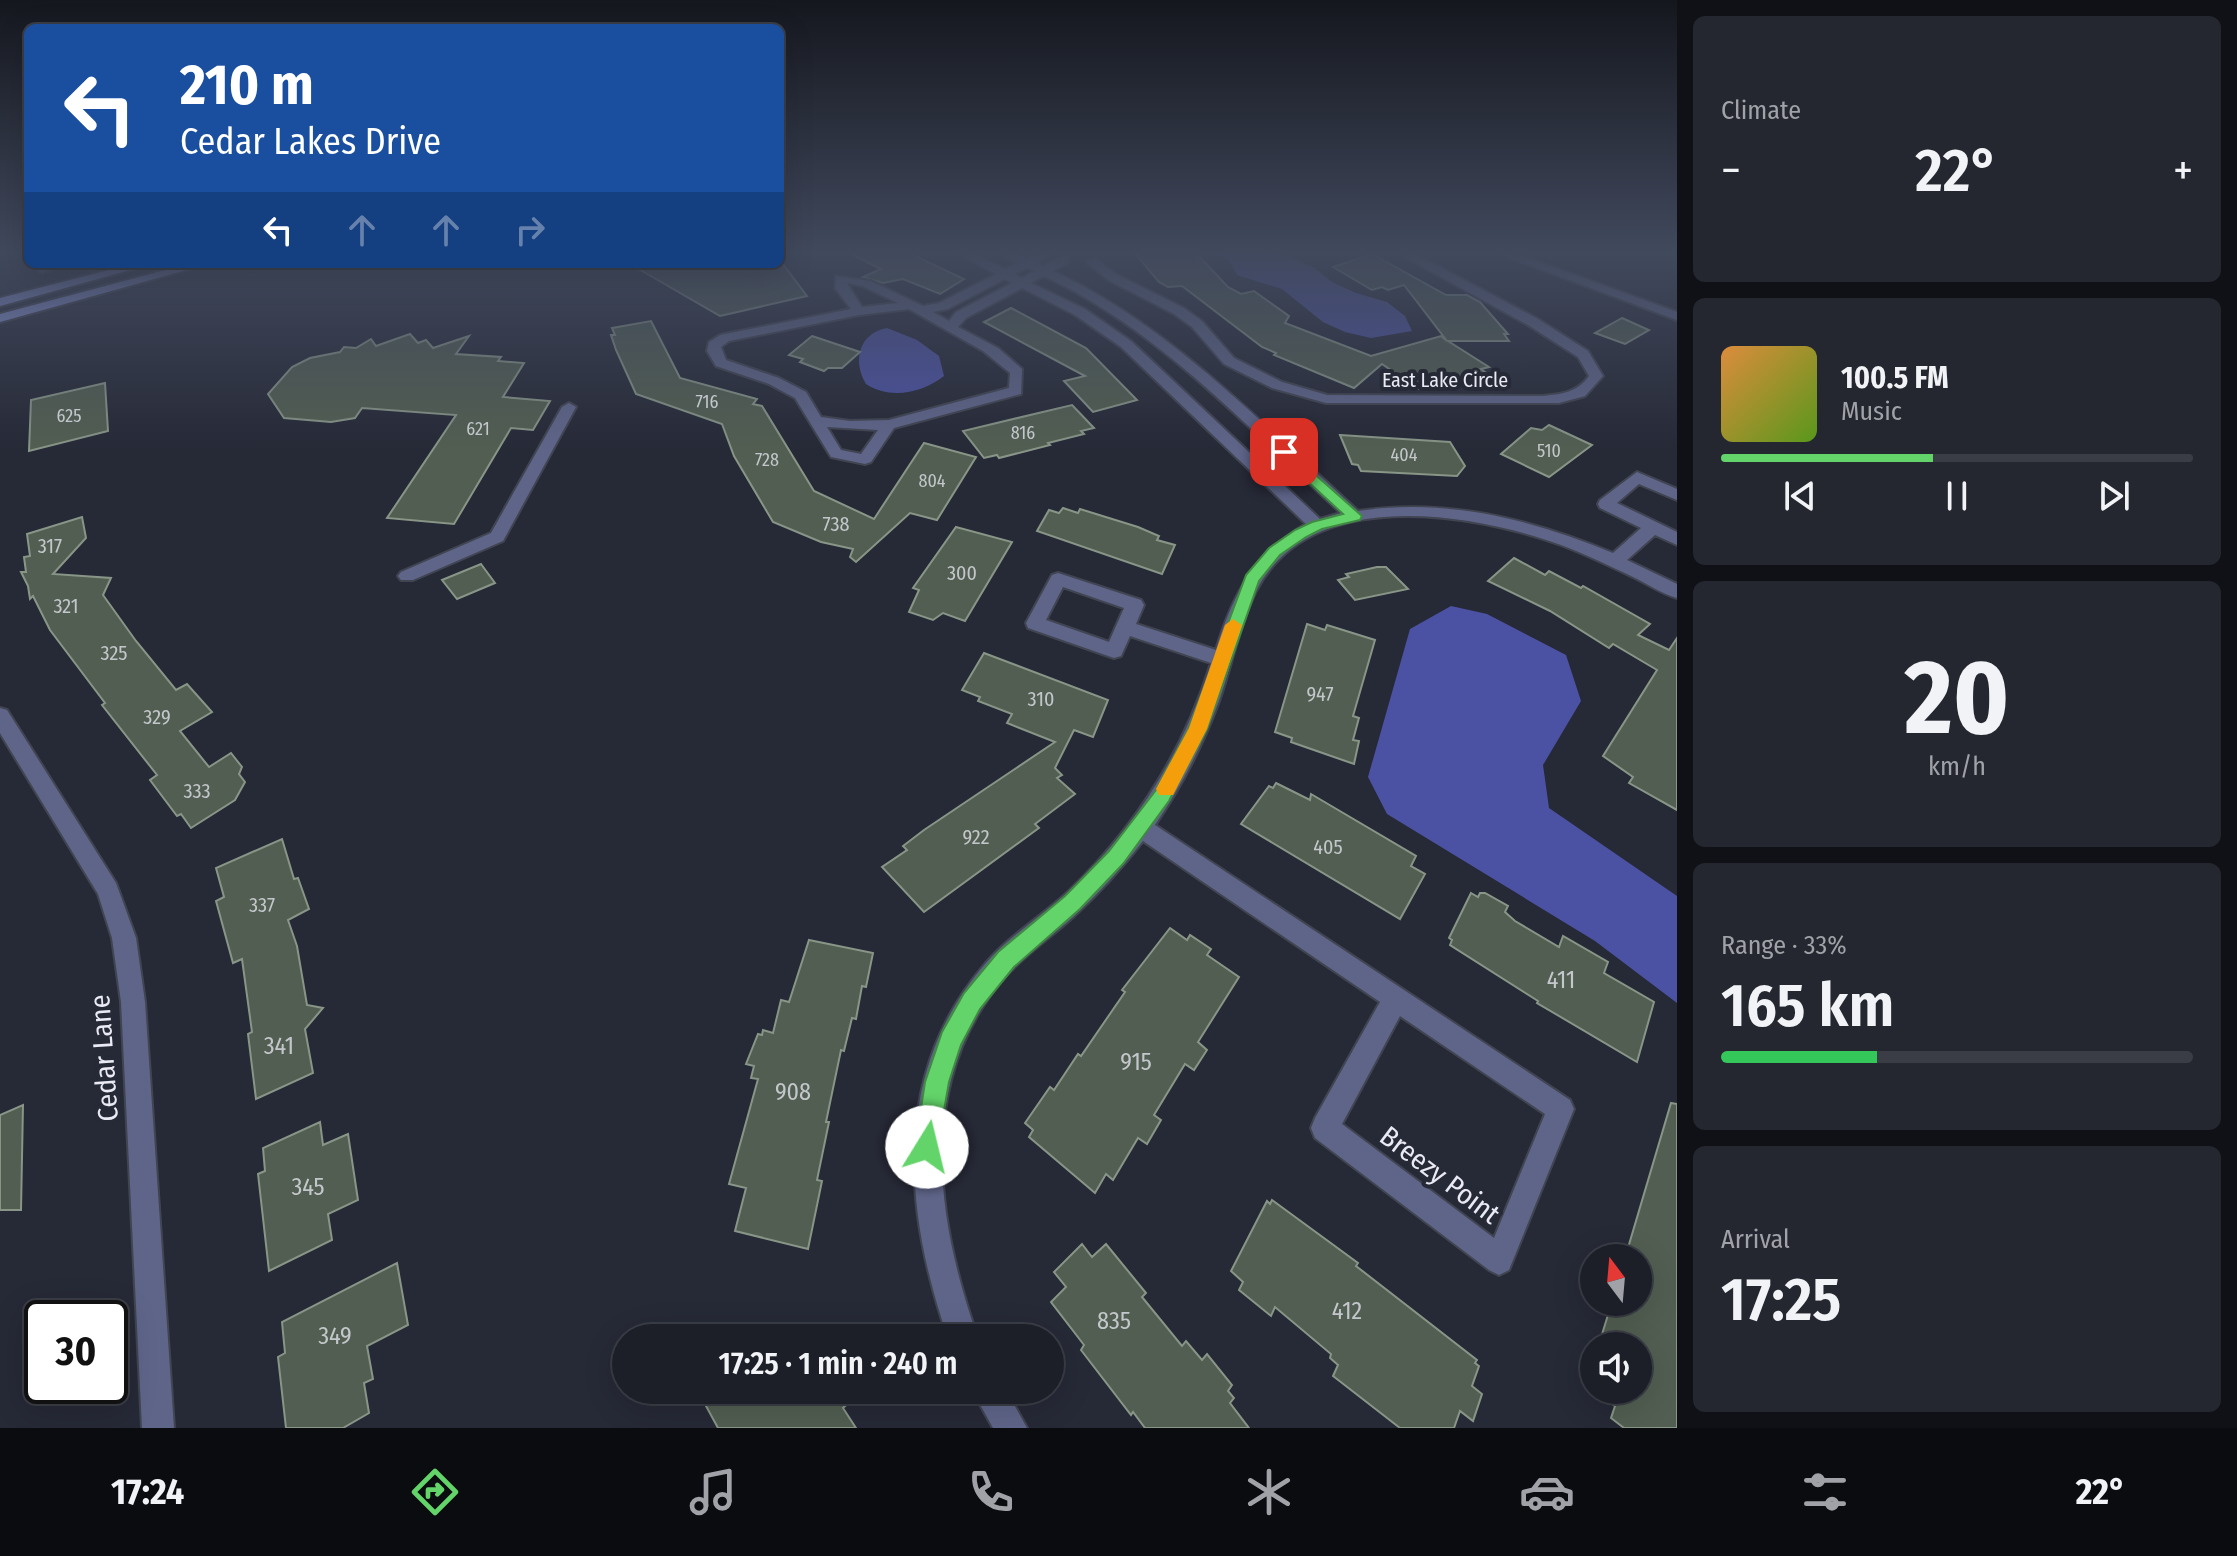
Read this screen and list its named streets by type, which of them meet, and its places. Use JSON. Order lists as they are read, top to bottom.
{
  "streets": {
    "street": ["East Lake Circle", "Cedar Lane", "Breezy Point"]
  },
  "house_numbers": [
    "716",
    "625",
    "621",
    "816",
    "510",
    "404",
    "728",
    "804",
    "738",
    "317",
    "300",
    "321",
    "325",
    "947",
    "310",
    "329",
    "333",
    "922",
    "405",
    "337",
    "411",
    "341",
    "915",
    "908",
    "345",
    "412",
    "835",
    "349"
  ],
  "north": "top",
  "page": {
    "tile": [
      "Climate",
      ["20", "km/h"],
      ["Range · 33%", "165 km"],
      ["Arrival", "17:25"]
    ],
    "turn": ["210 m", "Cedar Lakes Drive"],
    "heat": ["−", "22°", "+"],
    "song": ["100.5 FM", "Music"],
    "limit": "30",
    "trip": "17:25 · 1 min · 240 m",
    "tabs": ["17:24", "22°"]
  }
}
